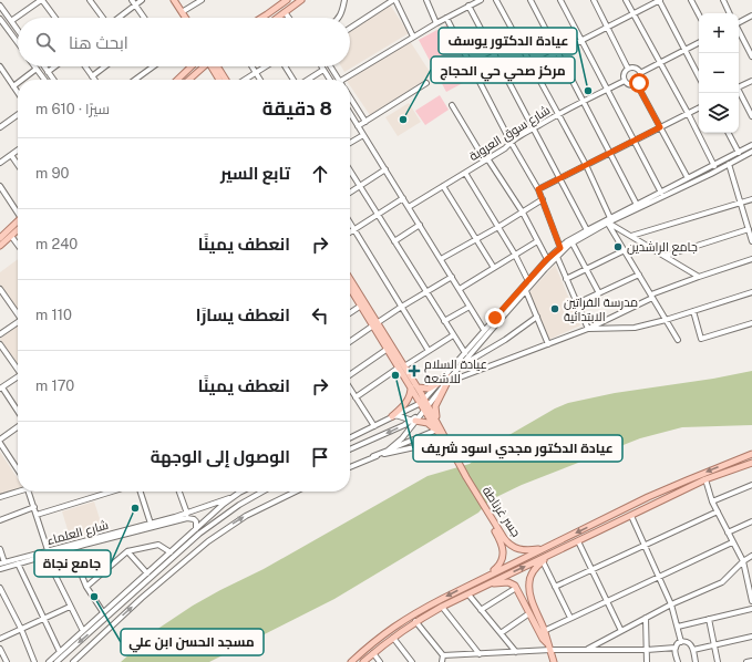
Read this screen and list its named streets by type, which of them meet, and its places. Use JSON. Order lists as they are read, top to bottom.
{
  "streets": {
    "main road": ["جسر غرناطة"],
    "street": ["شارع سوق العروبة", "شارع العلماء"]
  },
  "places": {
    "other": [
      "عيادة الدكتور يوسف",
      "مركز صحي حي الحجاج",
      "جامع الراشدين",
      "مدرسة الفراتين الابتدائية",
      "عيادة الدكتور مجدي اسود شريف",
      "جامع نجاة",
      "مسجد الحسن ابن علي"
    ],
    "health": ["عيادة السلام للاشعة"]
  },
  "page": {
    "map_buttons": ["+", "−"],
    "search": "ابحث هنا",
    "heading": ["8 دقيقة", "سيرًا · 610 m"],
    "list": [
      ["تابع السير", "90 m"],
      ["انعطف يمينًا", "240 m"],
      ["انعطف يسارًا", "110 m"],
      ["انعطف يمينًا", "170 m"],
      "الوصول إلى الوجهة"
    ]
  }
}
